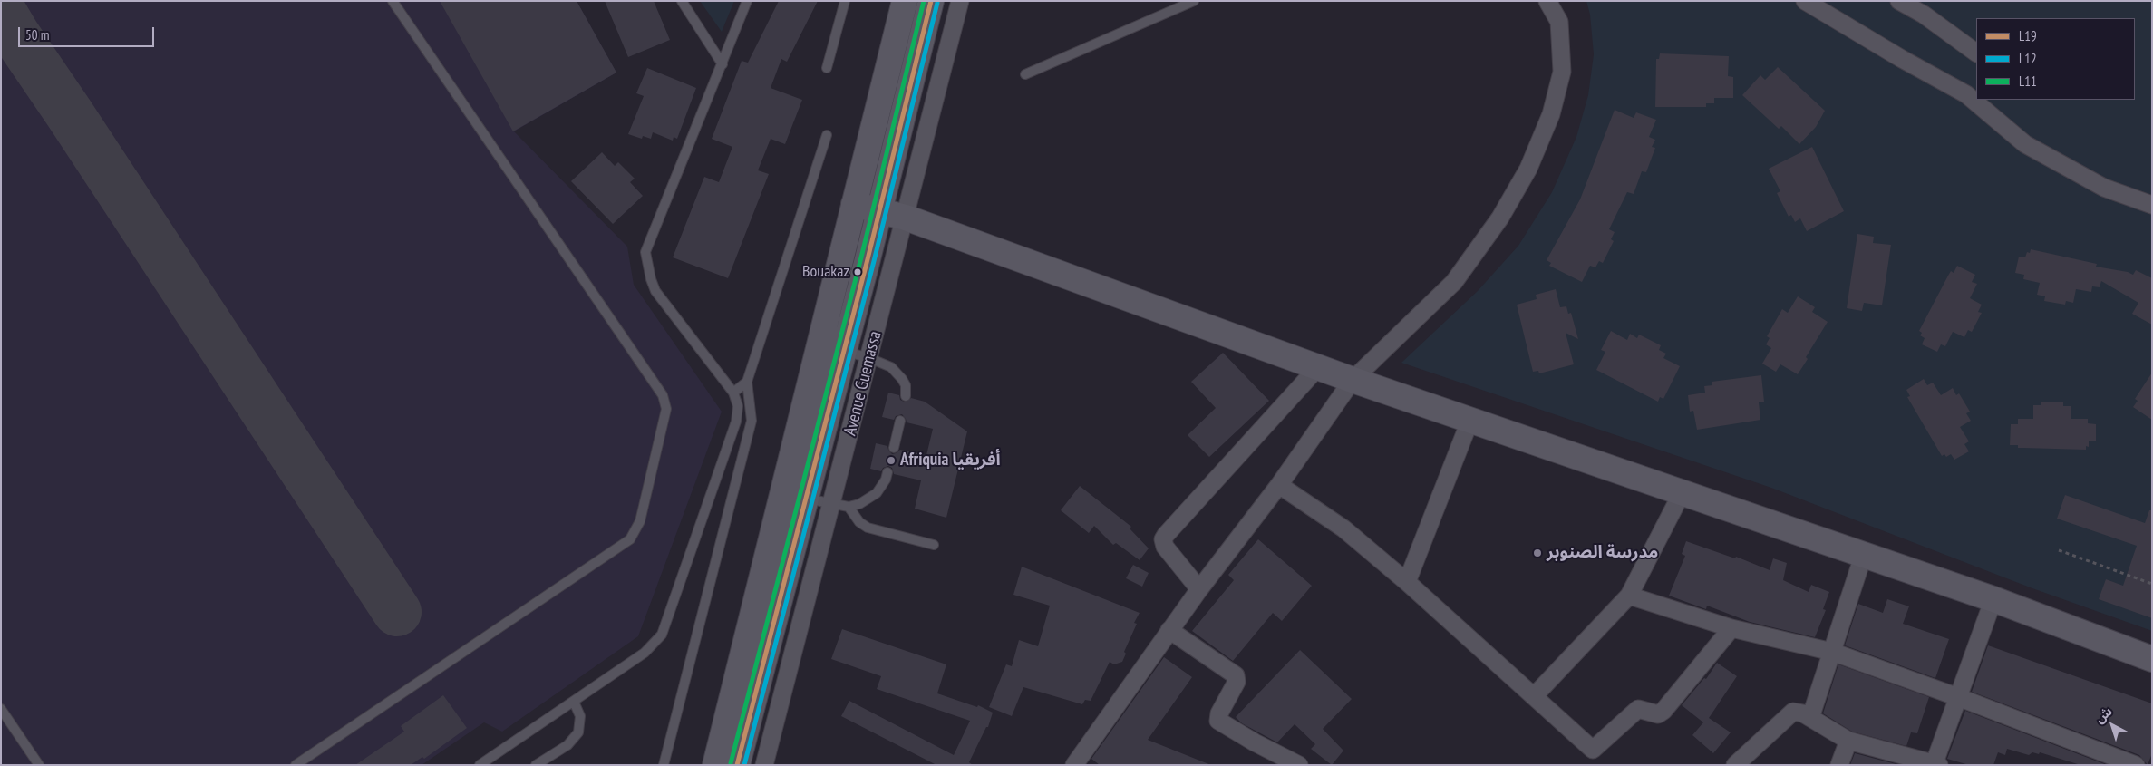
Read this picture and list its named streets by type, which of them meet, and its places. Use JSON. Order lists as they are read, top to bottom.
{
  "streets": {
    "main road": ["Avenue Guemassa"]
  },
  "places": ["Bouakaz", "Afriquia أفريقيا", "مدرسة الصنوبر"],
  "lines": ["transit line L19", "transit line L11", "transit line L12"],
  "legend": ["L19", "L12", "L11"],
  "scale_bar": "50 m",
  "north": "top left"
}
